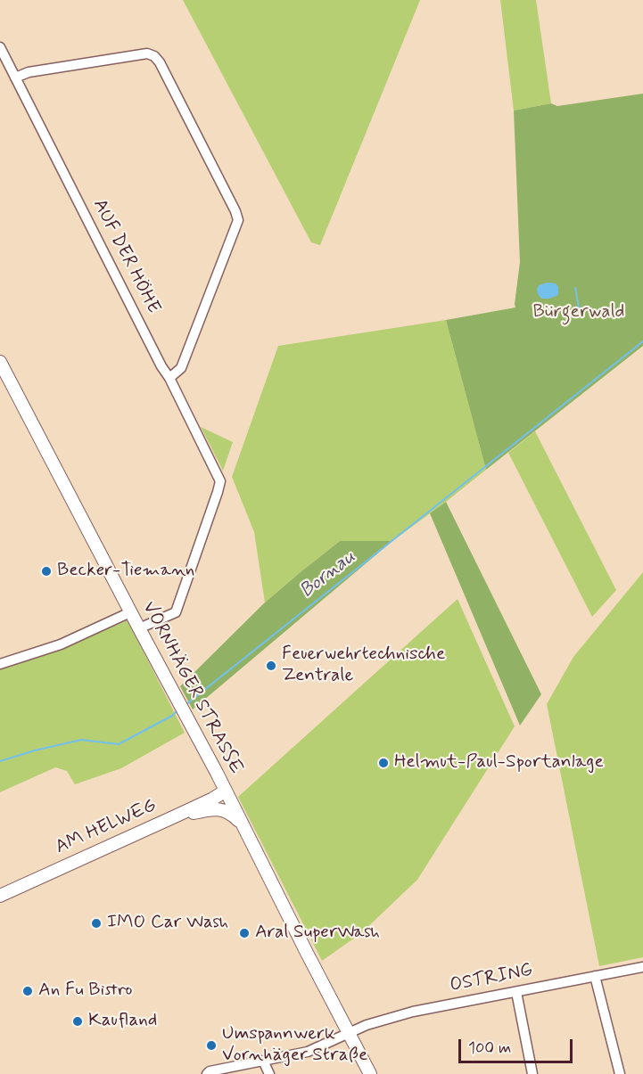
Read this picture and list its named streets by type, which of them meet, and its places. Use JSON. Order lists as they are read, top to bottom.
{
  "streets": {
    "main road": ["VORNHÄGER STRASSE", "AM HELWEG"],
    "street": ["AUF DER HÖHE", "OSTRING"]
  },
  "crossings": [
    ["AUF DER HÖHE", "VORNHÄGER STRASSE"],
    ["VORNHÄGER STRASSE", "AM HELWEG"],
    ["VORNHÄGER STRASSE", "OSTRING"]
  ],
  "water": ["Bornau"],
  "parks": ["Bürgerwald"],
  "places": [
    "Becker-Tiemann",
    "Feuerwehrtechnische Zentrale",
    "Helmut-Paul-Sportanlage",
    "IMO Car Wash",
    "Aral SuperWash",
    "An Fu Bistro",
    "Kaufland",
    "Umspannwerk Vornhäger Straße"
  ],
  "scale_bar": "100 m"
}
